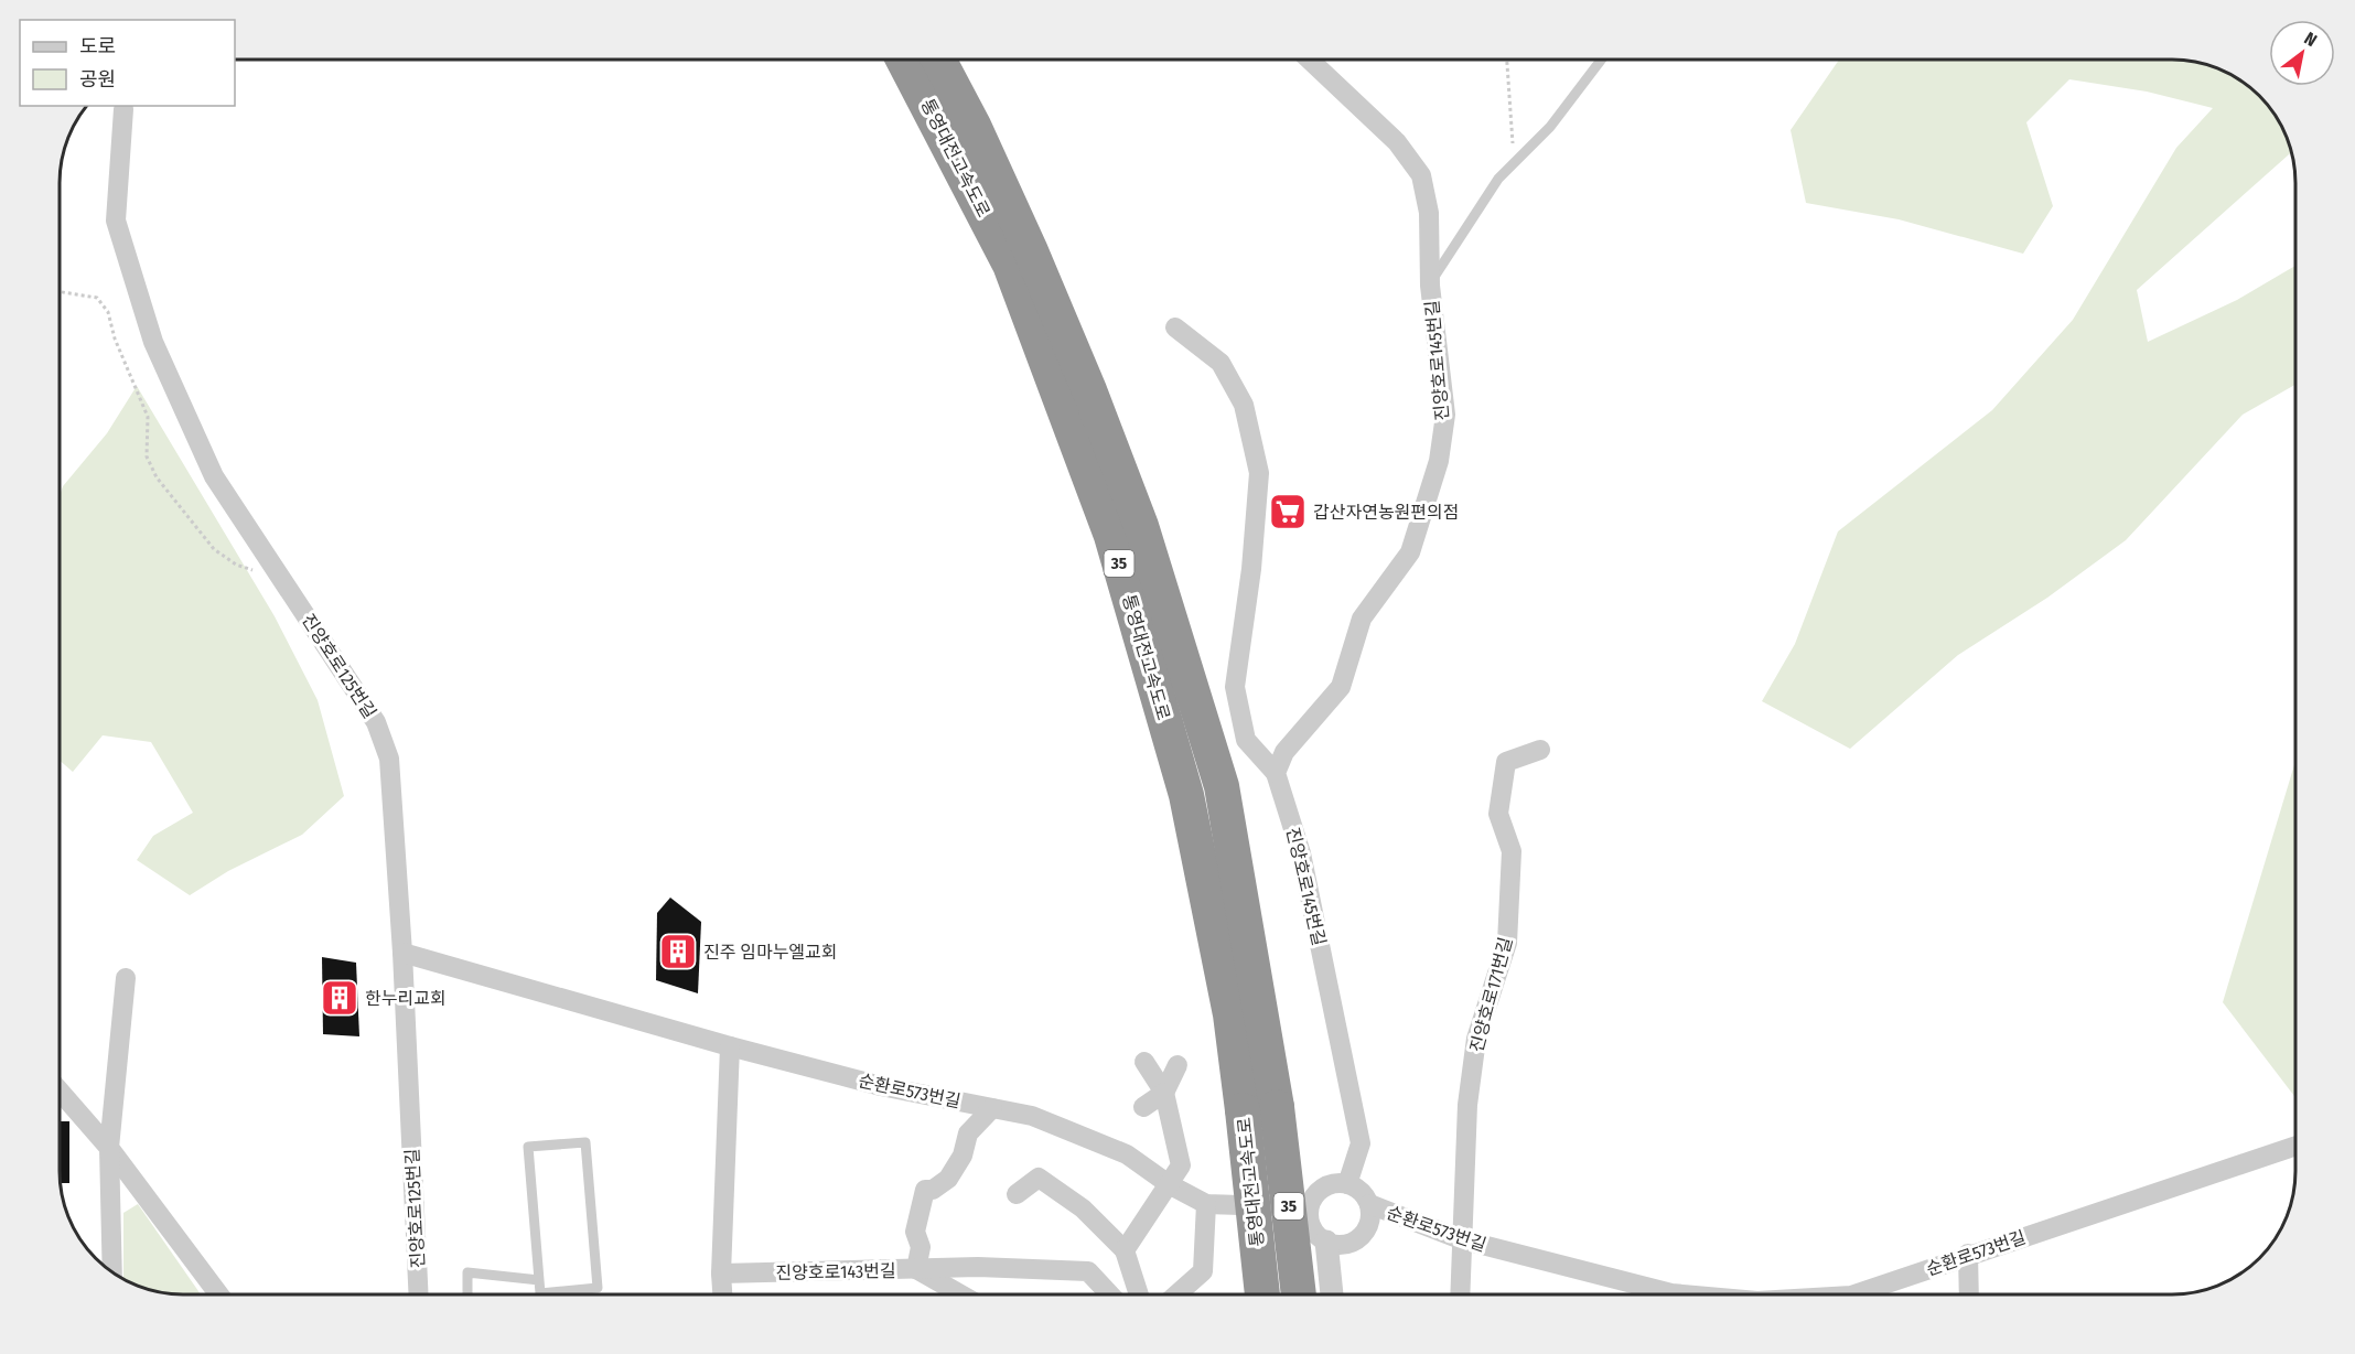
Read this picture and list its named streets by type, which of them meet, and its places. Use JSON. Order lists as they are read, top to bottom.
{
  "streets": {
    "highway": ["통영대전고속도로", "35"],
    "street": [
      "진양호로145번길",
      "진양호로125번길",
      "진양호로171번길",
      "순환로573번길",
      "진양호로143번길"
    ]
  },
  "crossings": [
    ["진양호로145번길", "순환로573번길"],
    ["진양호로125번길", "순환로573번길"],
    ["진양호로171번길", "순환로573번길"],
    ["순환로573번길", "진양호로143번길"]
  ],
  "places": {
    "supermarket": ["갑산자연농원편의점"],
    "building": ["진주 임마누엘교회", "한누리교회"]
  },
  "legend": ["도로", "공원"],
  "north": "top right"
}
